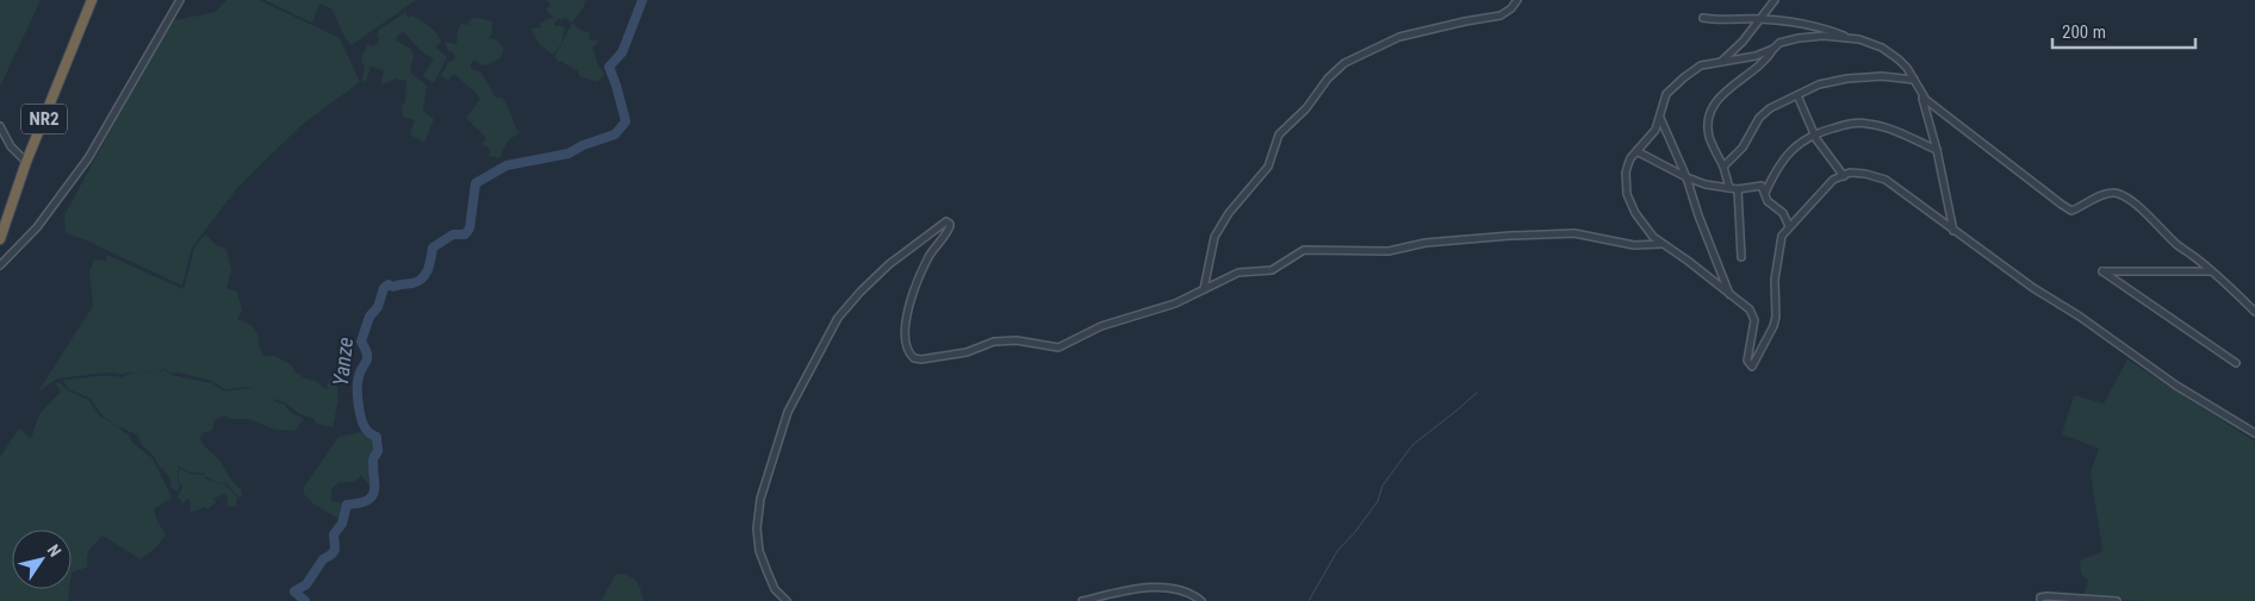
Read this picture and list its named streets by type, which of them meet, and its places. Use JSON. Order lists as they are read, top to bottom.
{
  "streets": {
    "highway": ["NR2"]
  },
  "water": ["Yanze"],
  "scale_bar": "200 m",
  "north": "top right"
}
